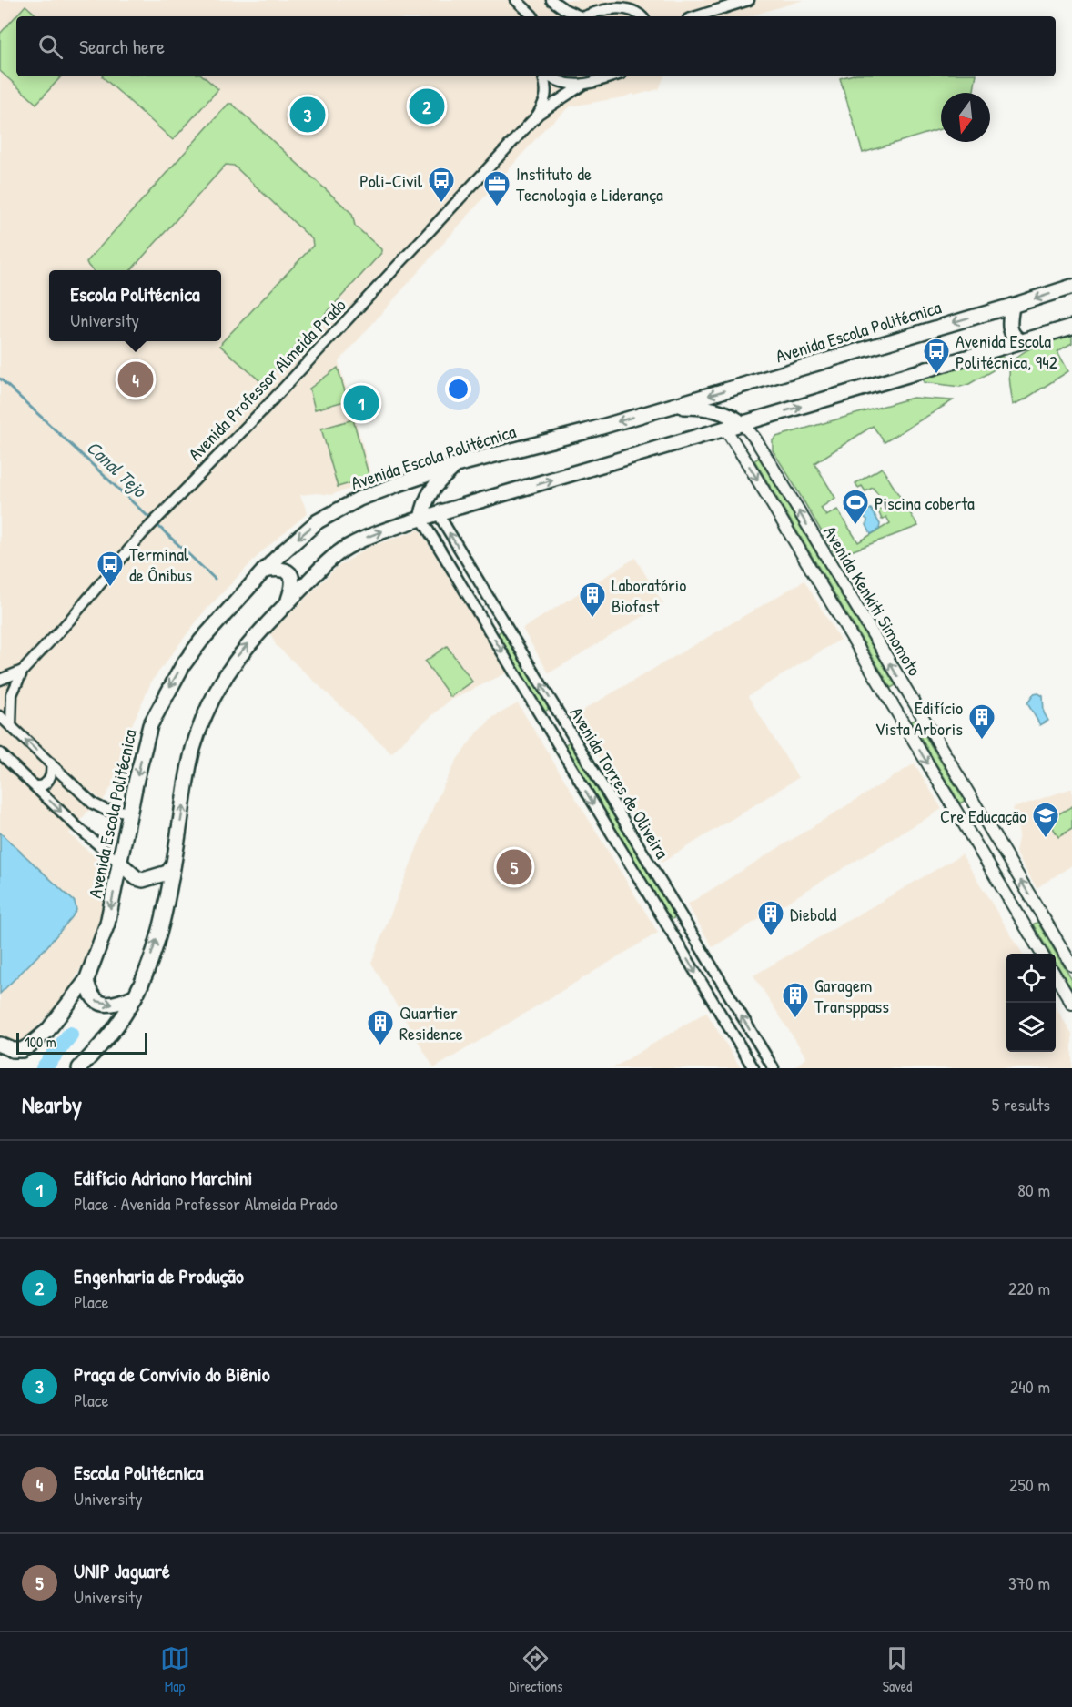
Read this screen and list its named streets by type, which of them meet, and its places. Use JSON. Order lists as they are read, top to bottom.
{
  "streets": {
    "highway": ["Avenida Escola Politécnica"],
    "main road": ["Avenida Kenkiti Simomoto"],
    "street": ["Avenida Professor Almeida Prado", "Avenida Torres de Oliveira"]
  },
  "water": ["Canal Tejo"],
  "places": {
    "bus stop": ["Poli-Civil", "Avenida Escola Politécnica, 942", "Terminal de Ônibus"],
    "office": ["Instituto de Tecnologia e Liderança"],
    "sports": ["Piscina coberta"],
    "building": [
      "Laboratório Biofast",
      "Edifício Vista Arboris",
      "Diebold",
      "Garagem Transppass",
      "Quartier Residence"
    ],
    "school or university": ["Cre Educação"]
  },
  "scale_bar": "100 m",
  "north": "bottom",
  "page": {
    "search": "Search here",
    "pins": [
      "2",
      "3",
      "4",
      "1",
      "5"
    ],
    "popup": ["Escola Politécnica", "University"],
    "scale": "100 m",
    "heading": ["Nearby", "5 results"],
    "list": [
      {
        "mark": "1",
        "name": "Edifício Adriano Marchini",
        "note": "Place · Avenida Professor Almeida Prado",
        "value": "80 m"
      },
      {
        "mark": "2",
        "name": "Engenharia de Produção",
        "note": "Place",
        "value": "220 m"
      },
      {
        "mark": "3",
        "name": "Praça de Convívio do Biênio",
        "note": "Place",
        "value": "240 m"
      },
      {
        "mark": "4",
        "name": "Escola Politécnica",
        "note": "University",
        "value": "250 m"
      },
      {
        "mark": "5",
        "name": "UNIP Jaguaré",
        "note": "University",
        "value": "370 m"
      }
    ],
    "nav": ["Map", "Directions", "Saved"]
  }
}
